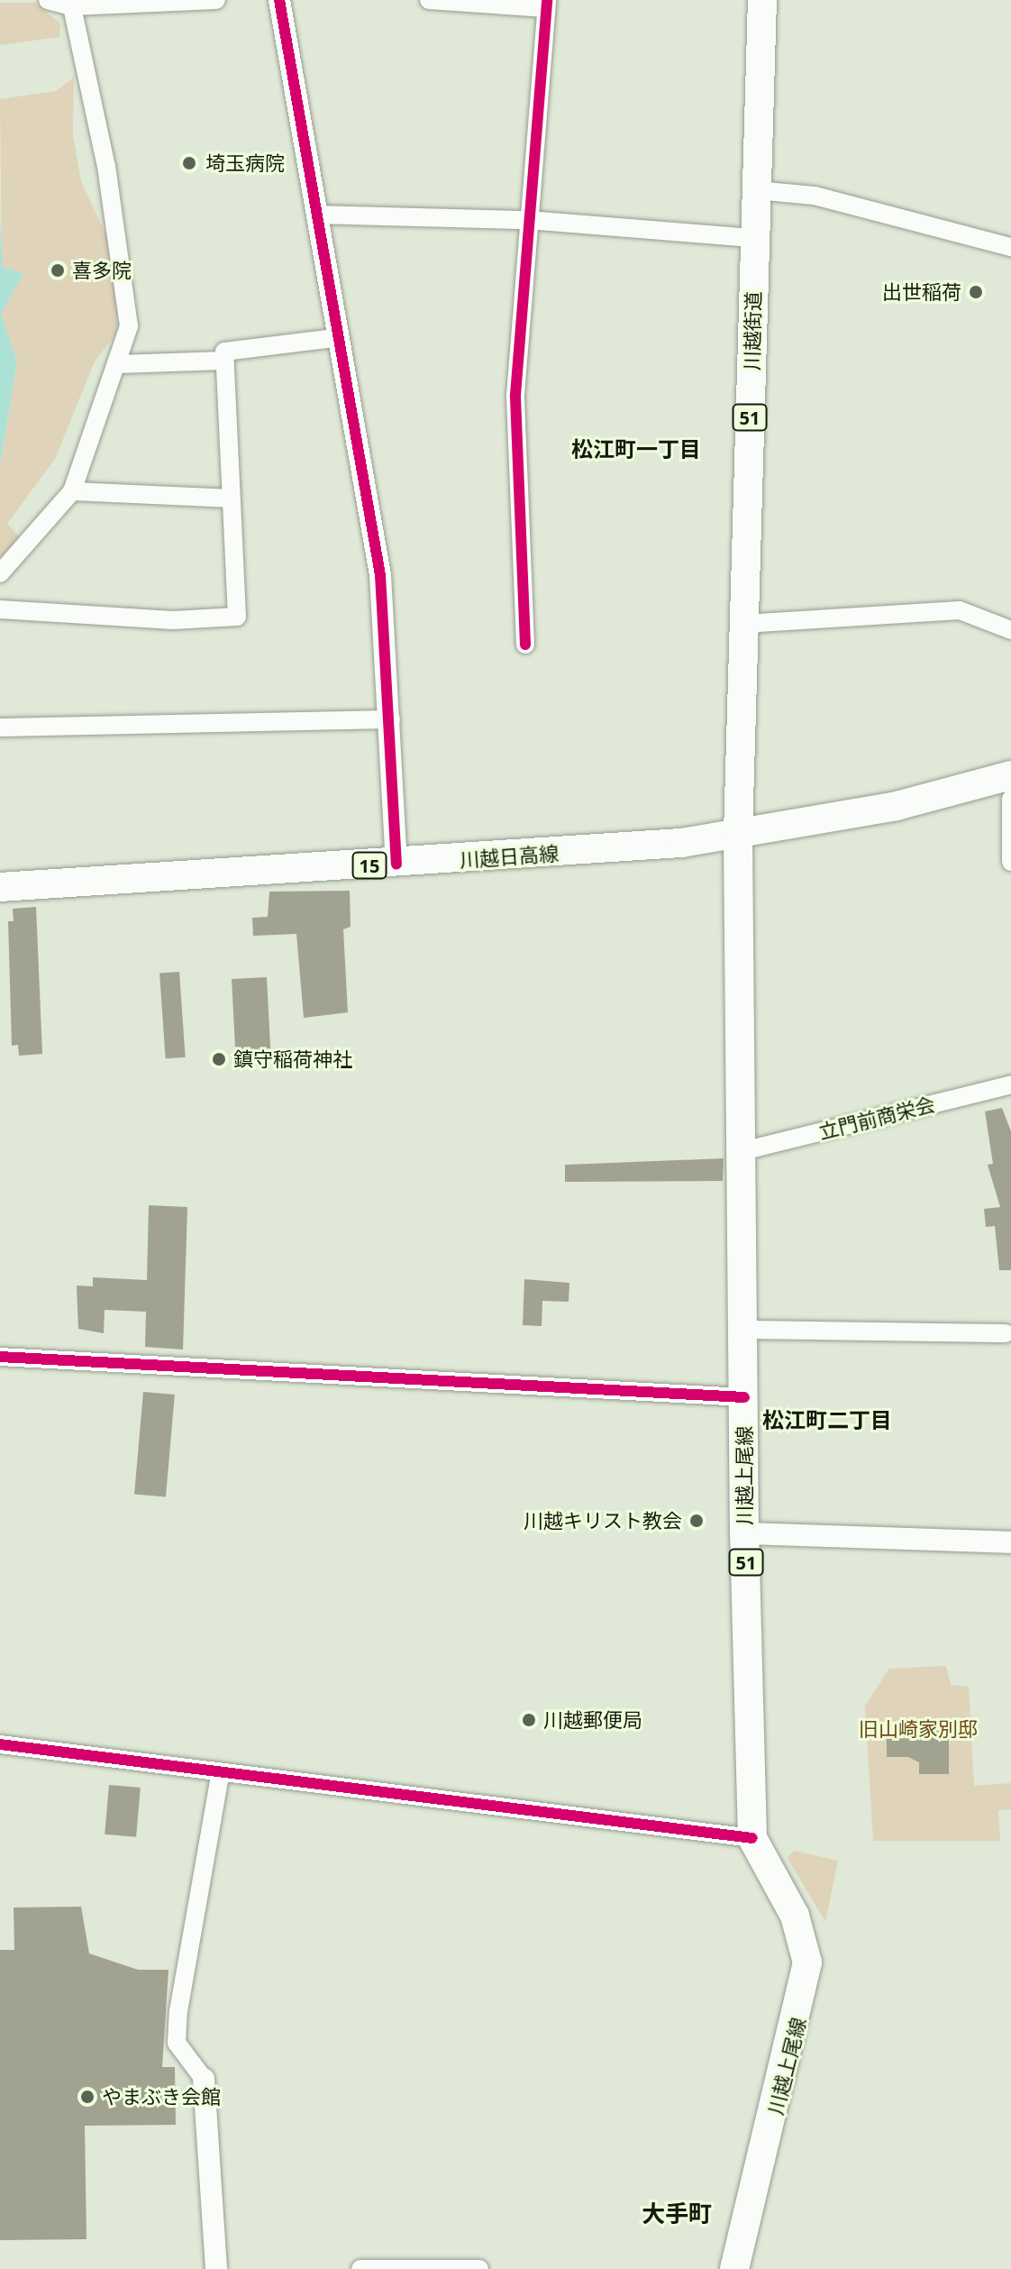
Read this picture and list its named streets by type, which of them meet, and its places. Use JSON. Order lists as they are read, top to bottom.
{
  "streets": {
    "main road": [
      "川越街道",
      "51",
      "川越日高線",
      "15",
      "川越上尾線"
    ],
    "street": ["立門前商栄会"]
  },
  "crossings": [
    ["川越街道", "川越日高線"],
    ["川越街道", "川越上尾線"],
    ["川越日高線", "川越上尾線"],
    ["立門前商栄会", "川越上尾線"]
  ],
  "districts": ["松江町一丁目", "松江町二丁目", "大手町"],
  "parks": ["旧山崎家別邸"],
  "places": [
    "埼玉病院",
    "喜多院",
    "出世稲荷",
    "鎮守稲荷神社",
    "川越キリスト教会",
    "川越郵便局",
    "やまぶき会館"
  ]
}
